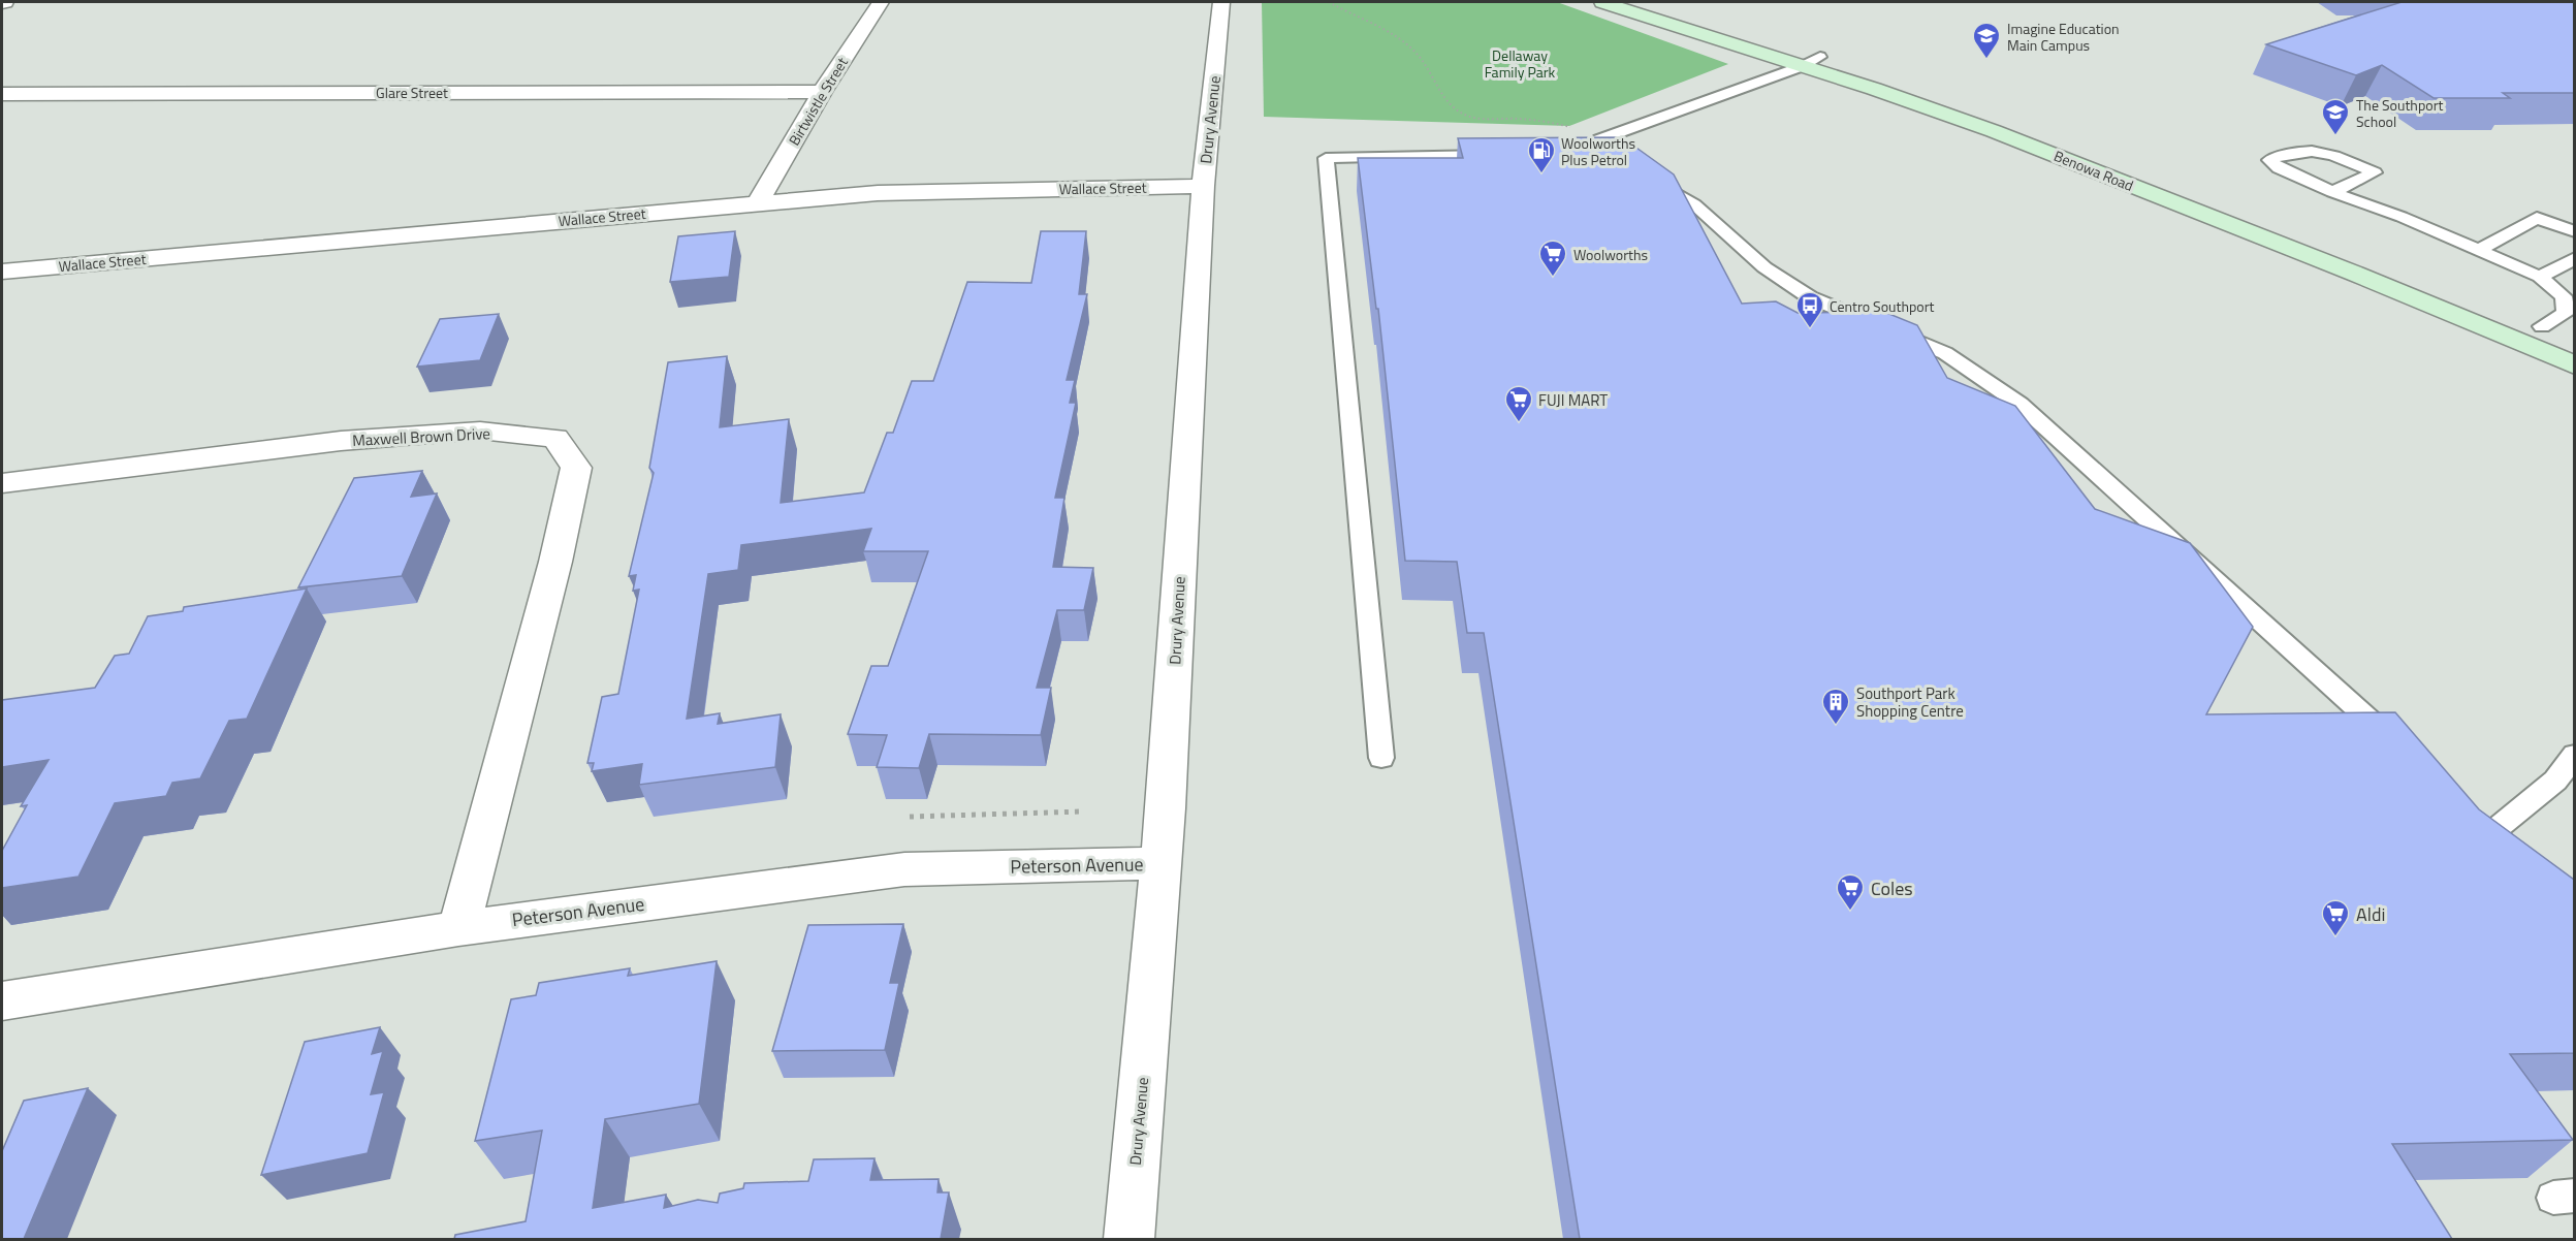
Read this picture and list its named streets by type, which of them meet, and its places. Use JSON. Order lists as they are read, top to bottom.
{
  "streets": {
    "main road": ["Benowa Road"],
    "street": [
      "Glare Street",
      "Birtwistle Street",
      "Drury Avenue",
      "Wallace Street",
      "Maxwell Brown Drive",
      "Peterson Avenue"
    ]
  },
  "crossings": [
    ["Glare Street", "Birtwistle Street"],
    ["Birtwistle Street", "Wallace Street"],
    ["Drury Avenue", "Wallace Street"],
    ["Drury Avenue", "Peterson Avenue"],
    ["Maxwell Brown Drive", "Peterson Avenue"]
  ],
  "parks": ["Dellaway Family Park"],
  "places": {
    "school or university": ["Imagine Education Main Campus", "The Southport School"],
    "fuel station": ["Woolworths Plus Petrol"],
    "supermarket": [
      "Woolworths",
      "FUJI MART",
      "Coles",
      "Aldi"
    ],
    "bus stop": ["Centro Southport"],
    "building": ["Southport Park Shopping Centre"]
  }
}
